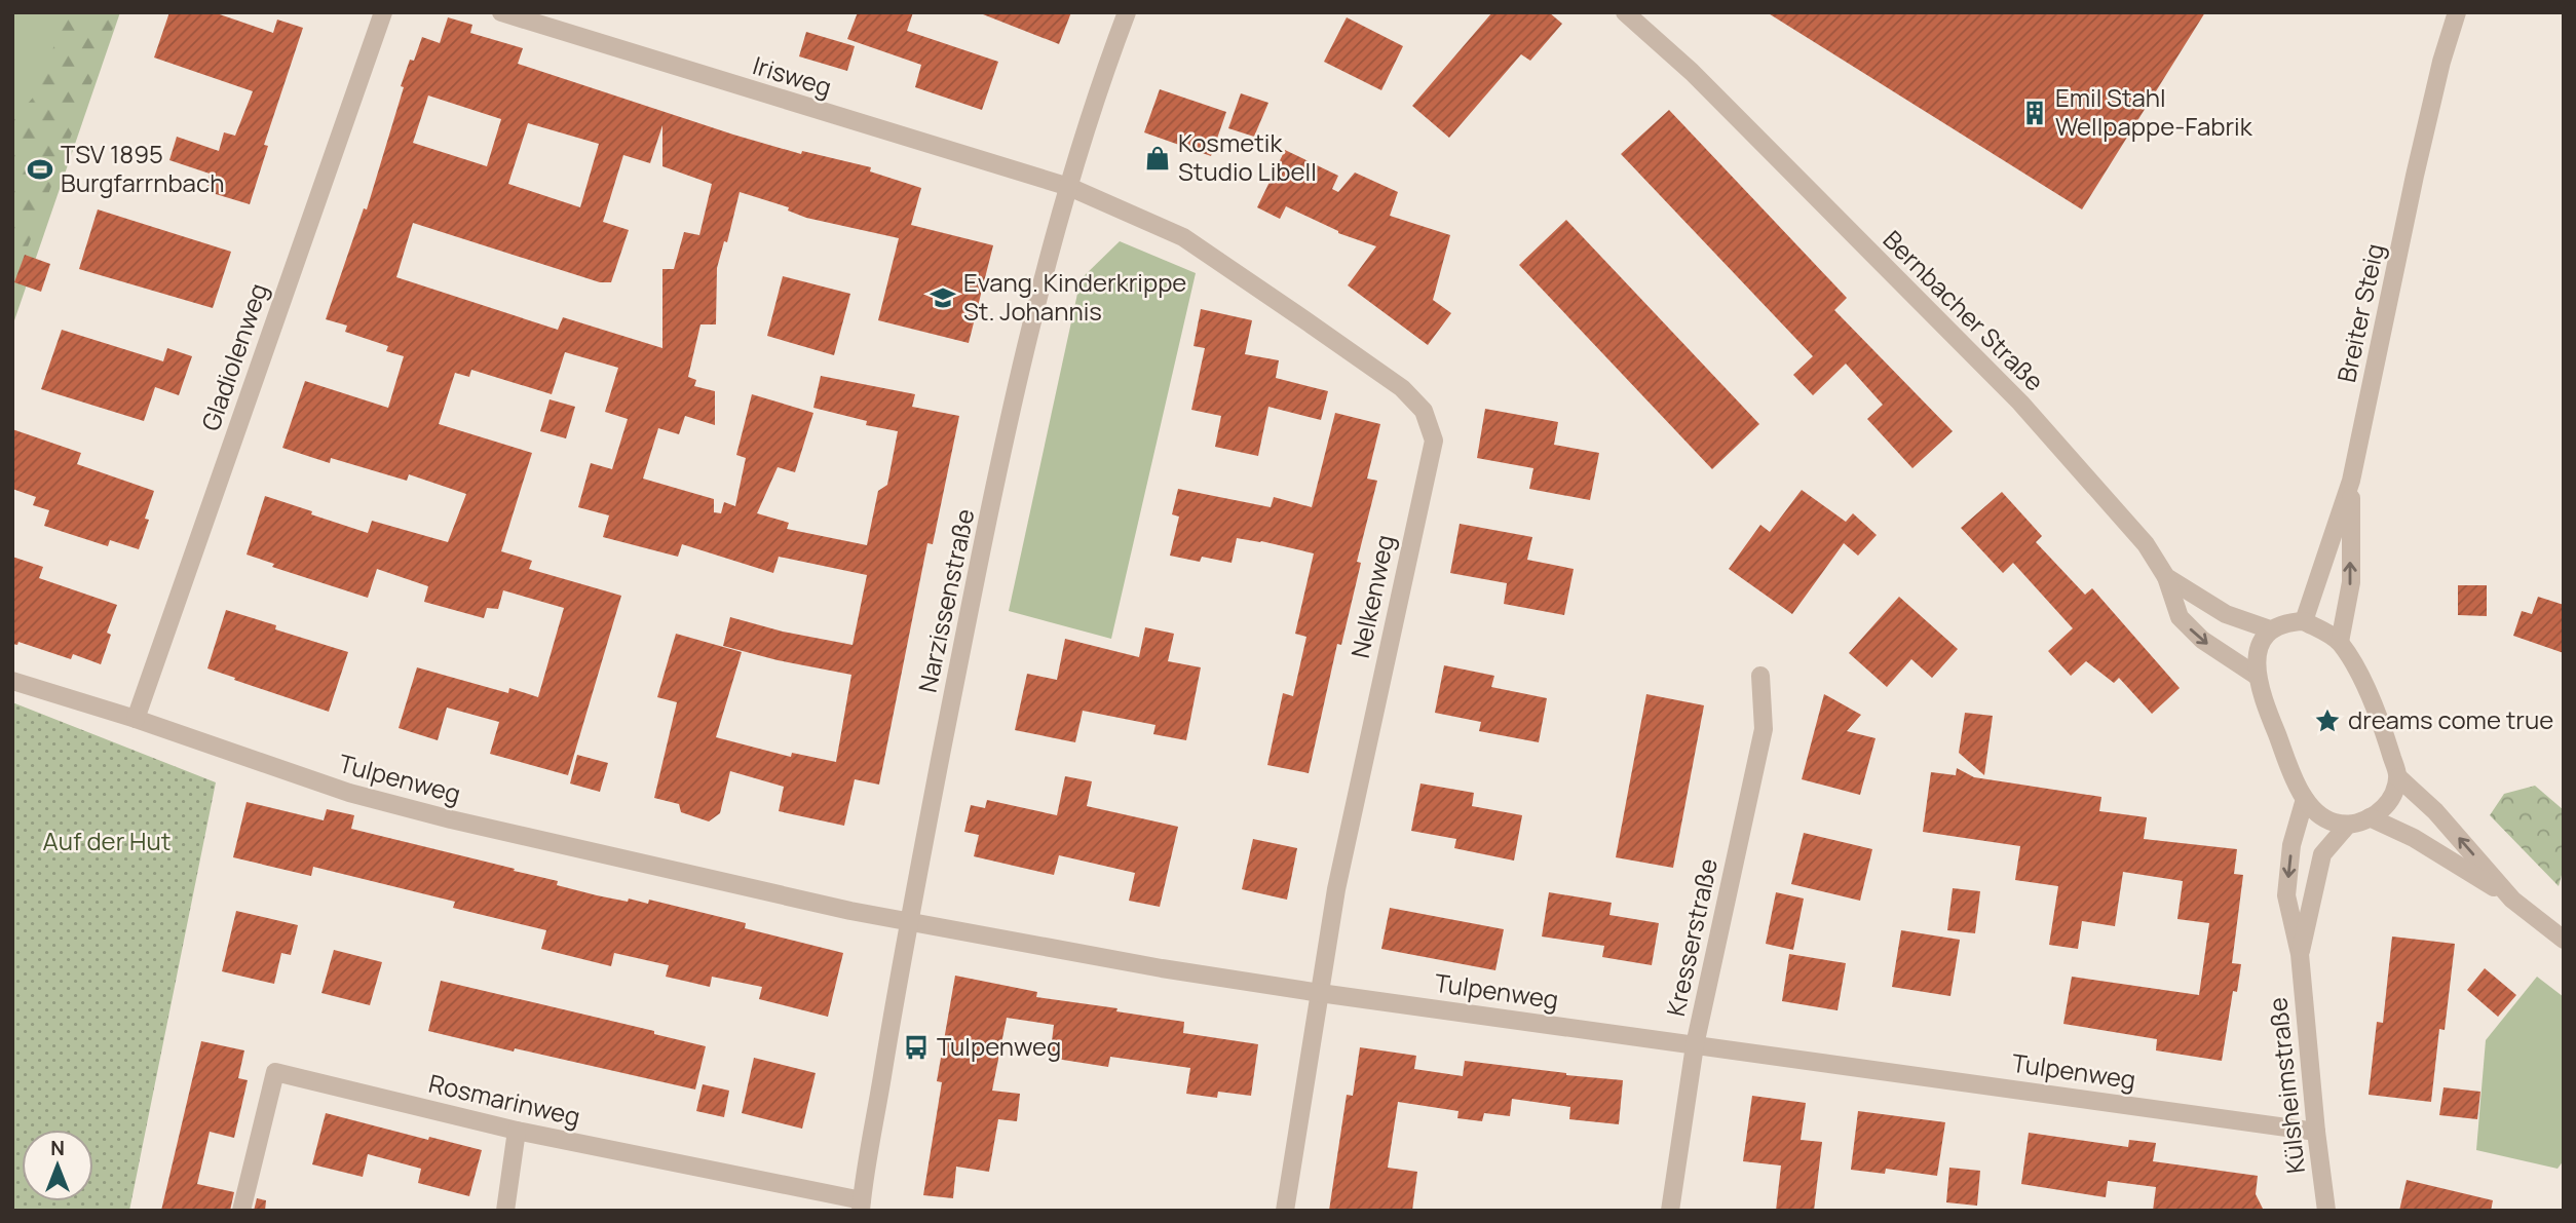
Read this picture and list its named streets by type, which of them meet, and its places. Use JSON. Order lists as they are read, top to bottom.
{
  "streets": {
    "street": [
      "Irisweg",
      "Bernbacher Straße",
      "Breiter Steig",
      "Gladiolenweg",
      "Nelkenweg",
      "Narzissenstraße",
      "Tulpenweg",
      "Kresserstraße",
      "Külsheimstraße",
      "Rosmarinweg"
    ]
  },
  "crossings": [
    ["Irisweg", "Nelkenweg"],
    ["Irisweg", "Narzissenstraße"],
    ["Gladiolenweg", "Tulpenweg"],
    ["Nelkenweg", "Narzissenstraße"],
    ["Nelkenweg", "Tulpenweg"],
    ["Narzissenstraße", "Tulpenweg"],
    ["Narzissenstraße", "Rosmarinweg"],
    ["Tulpenweg", "Kresserstraße"],
    ["Tulpenweg", "Külsheimstraße"]
  ],
  "parks": ["Auf der Hut"],
  "places": {
    "building": ["Emil Stahl Wellpappe-Fabrik"],
    "shop": ["Kosmetik Studio Libell"],
    "sports": ["TSV 1895 Burgfarrnbach"],
    "school or university": ["Evang. Kinderkrippe St. Johannis"],
    "place": ["dreams come true"],
    "bus stop": ["Tulpenweg"]
  },
  "north": "top"
}
